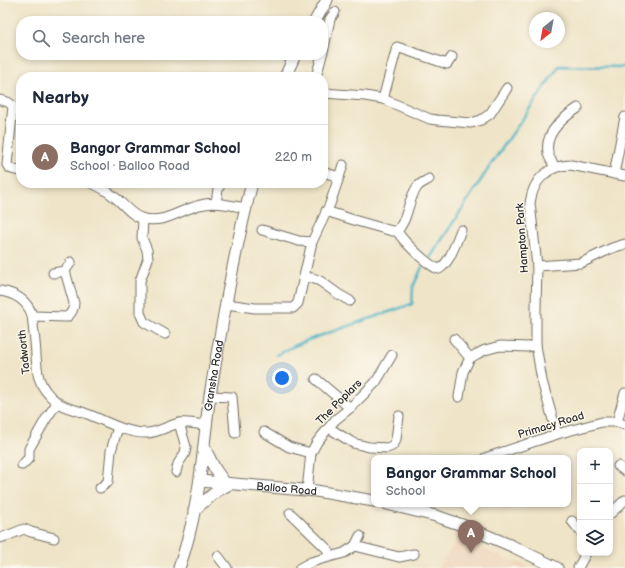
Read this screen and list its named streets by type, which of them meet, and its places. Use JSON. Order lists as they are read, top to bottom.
{
  "streets": {
    "street": [
      "Hampton Park",
      "Tadworth",
      "Gransha Road",
      "The Poplars",
      "Primacy Road",
      "Balloo Road"
    ]
  },
  "crossings": [
    ["Hampton Park", "Primacy Road"],
    ["Tadworth", "Gransha Road"],
    ["Gransha Road", "Balloo Road"]
  ],
  "north": "bottom left",
  "page": {
    "search": "Search here",
    "heading": "Nearby",
    "list": [
      {
        "mark": "A",
        "name": "Bangor Grammar School",
        "note": "School · Balloo Road",
        "value": "220 m"
      }
    ],
    "map_buttons": ["+", "−"],
    "popup": ["Bangor Grammar School", "School"],
    "pins": "A"
  }
}
